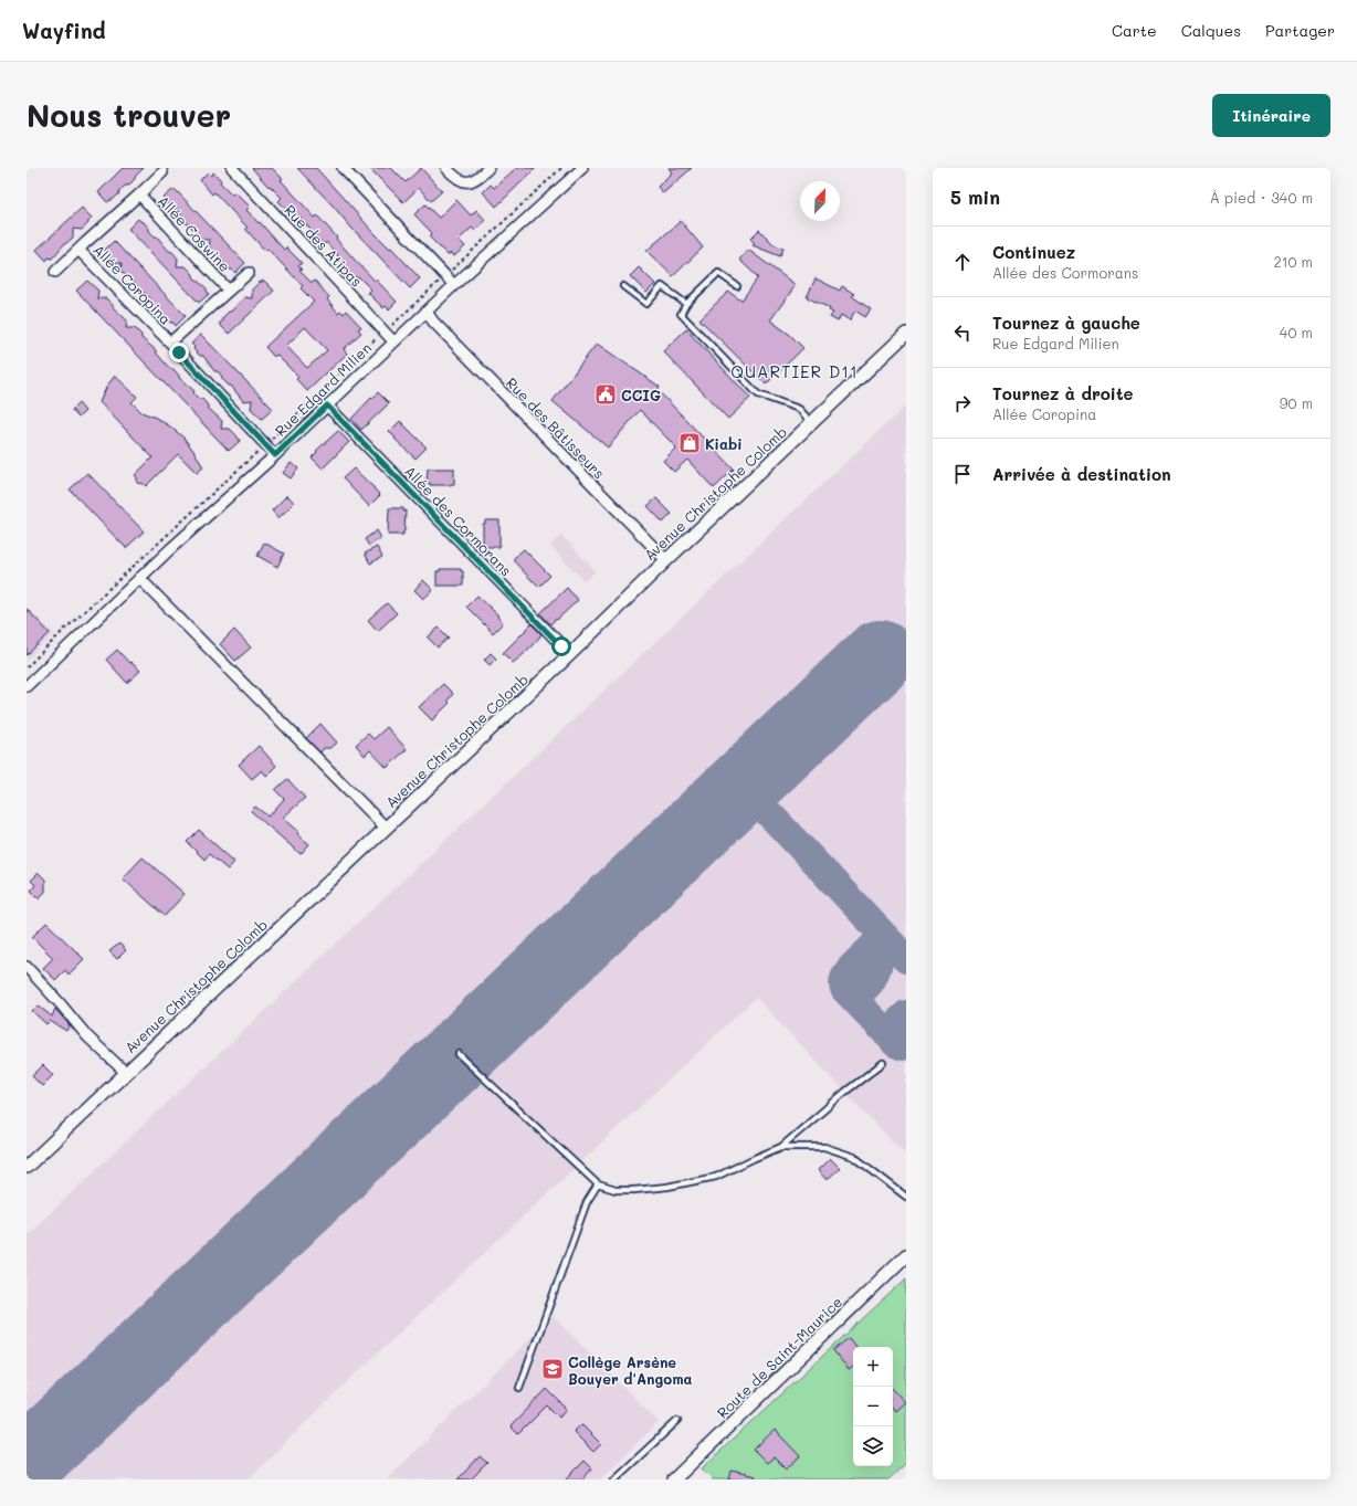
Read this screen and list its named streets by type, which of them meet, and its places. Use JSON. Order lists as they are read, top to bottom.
{
  "streets": {
    "street": [
      "Allée Coswine",
      "Rue des Atipas",
      "Allée Coropina",
      "Rue Edgard Milien",
      "Rue des Bâtisseurs",
      "Avenue Christophe Colomb",
      "Allée des Cormorans",
      "Route de Saint-Maurice"
    ]
  },
  "crossings": [
    ["Rue des Atipas", "Rue Edgard Milien"],
    ["Allée Coropina", "Rue Edgard Milien"],
    ["Rue Edgard Milien", "Rue des Bâtisseurs"],
    ["Rue Edgard Milien", "Allée des Cormorans"],
    ["Rue des Bâtisseurs", "Avenue Christophe Colomb"],
    ["Avenue Christophe Colomb", "Allée des Cormorans"]
  ],
  "districts": ["QUARTIER D11"],
  "places": {
    "public building": ["CCIG"],
    "shop": ["Kiabi"],
    "school or university": ["Collège Arsène Bouyer d'Angoma"]
  },
  "north": "top right",
  "page": {
    "header": "Wayfind",
    "nav": ["Carte", "Calques", "Partager"],
    "buttons": "Itinéraire",
    "title": "Nous trouver",
    "heading": ["5 min", "À pied · 340 m"],
    "list": [
      ["Continuez", "Allée des Cormorans", "210 m"],
      ["Tournez à gauche", "Rue Edgard Milien", "40 m"],
      ["Tournez à droite", "Allée Coropina", "90 m"],
      "Arrivée à destination"
    ],
    "map_buttons": ["+", "−"]
  }
}
